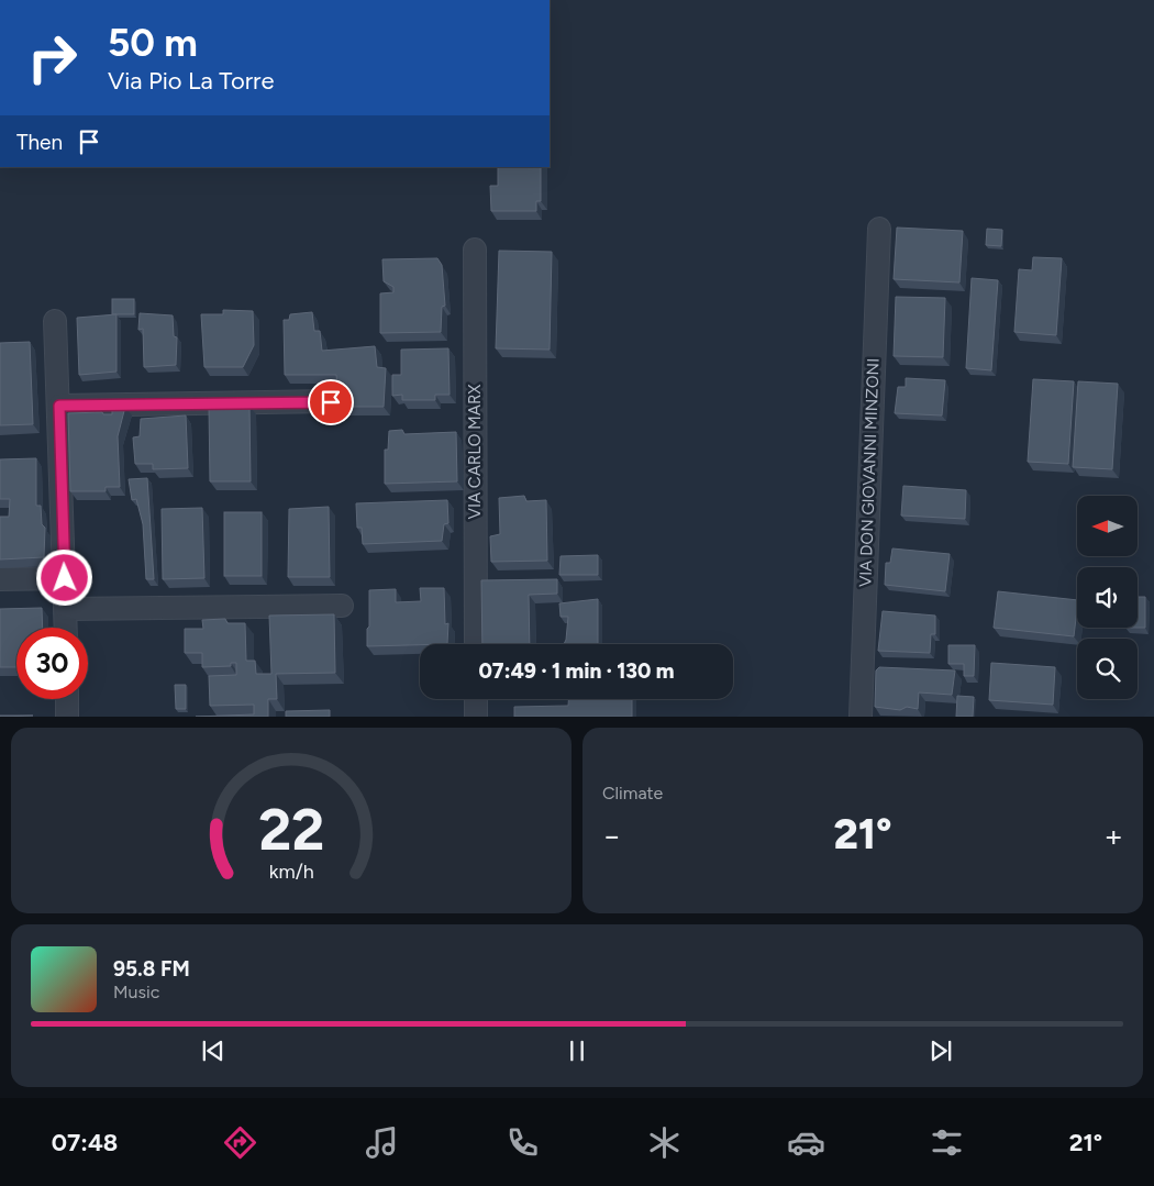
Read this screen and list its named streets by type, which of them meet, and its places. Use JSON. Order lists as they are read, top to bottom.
{
  "streets": {
    "street": ["VIA CARLO MARX", "VIA DON GIOVANNI MINZONI"]
  },
  "north": "left",
  "page": {
    "turn": ["50 m", "Via Pio La Torre"],
    "then": "Then",
    "limit": "30",
    "trip": "07:49 · 1 min · 130 m",
    "tile": "Climate",
    "heat": ["−", "21°", "+"],
    "song": ["95.8 FM", "Music"],
    "tabs": ["07:48", "21°"],
    "gauge": ["22", "km/h"]
  }
}
